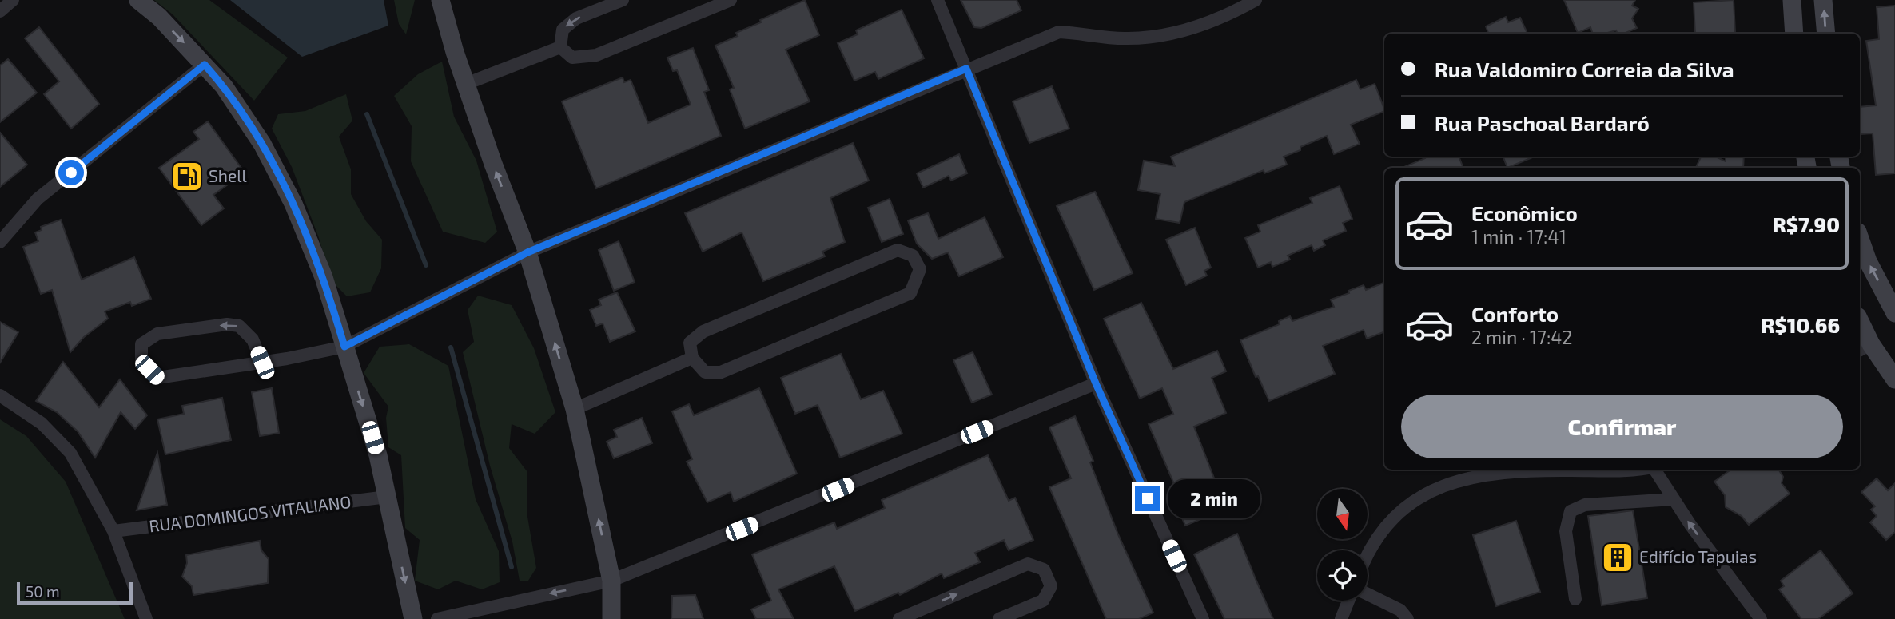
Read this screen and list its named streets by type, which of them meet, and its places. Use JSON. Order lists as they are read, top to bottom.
{
  "streets": {
    "street": ["RUA DOMINGOS VITALIANO"]
  },
  "places": {
    "fuel station": ["Shell"],
    "building": ["Edifício Tapuias"]
  },
  "scale_bar": "50 m",
  "north": "bottom",
  "page": {
    "banner": ["Rua Valdomiro Correia da Silva", "Rua Paschoal Bardaró"],
    "list": [
      {
        "name": "Econômico",
        "note": "1 min · 17:41",
        "value": "R$7.90"
      },
      {
        "name": "Conforto",
        "note": "2 min · 17:42",
        "value": "R$10.66"
      }
    ],
    "buttons": "Confirmar",
    "bubble": "2 min",
    "scale": "50 m"
  }
}
